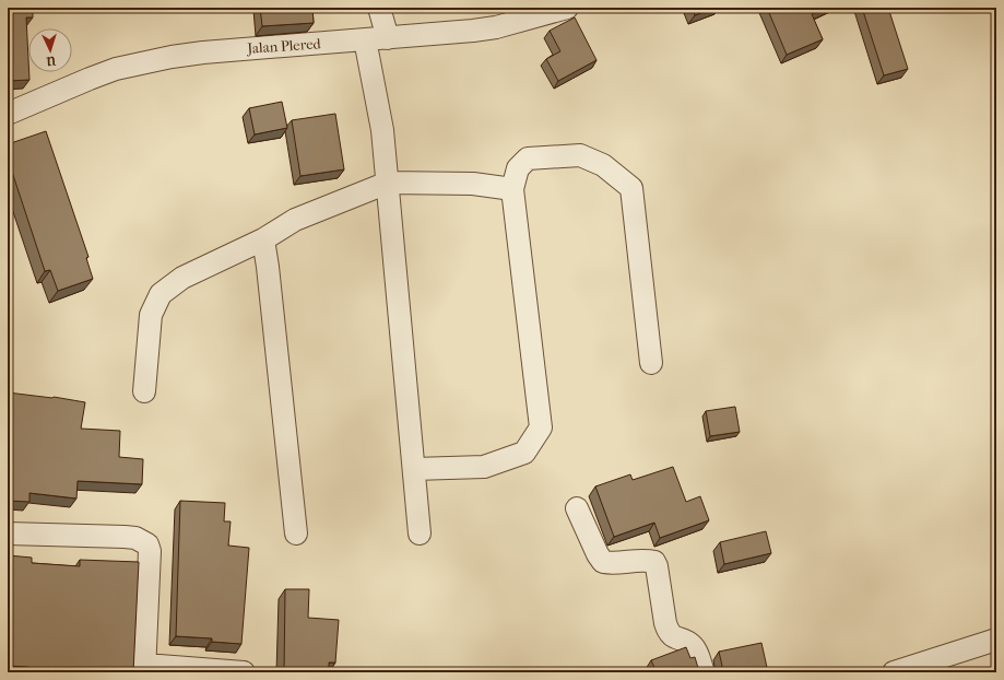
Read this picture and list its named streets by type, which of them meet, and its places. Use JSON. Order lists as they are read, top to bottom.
{
  "streets": {
    "street": ["Jalan Plered"]
  },
  "north": "bottom"
}
